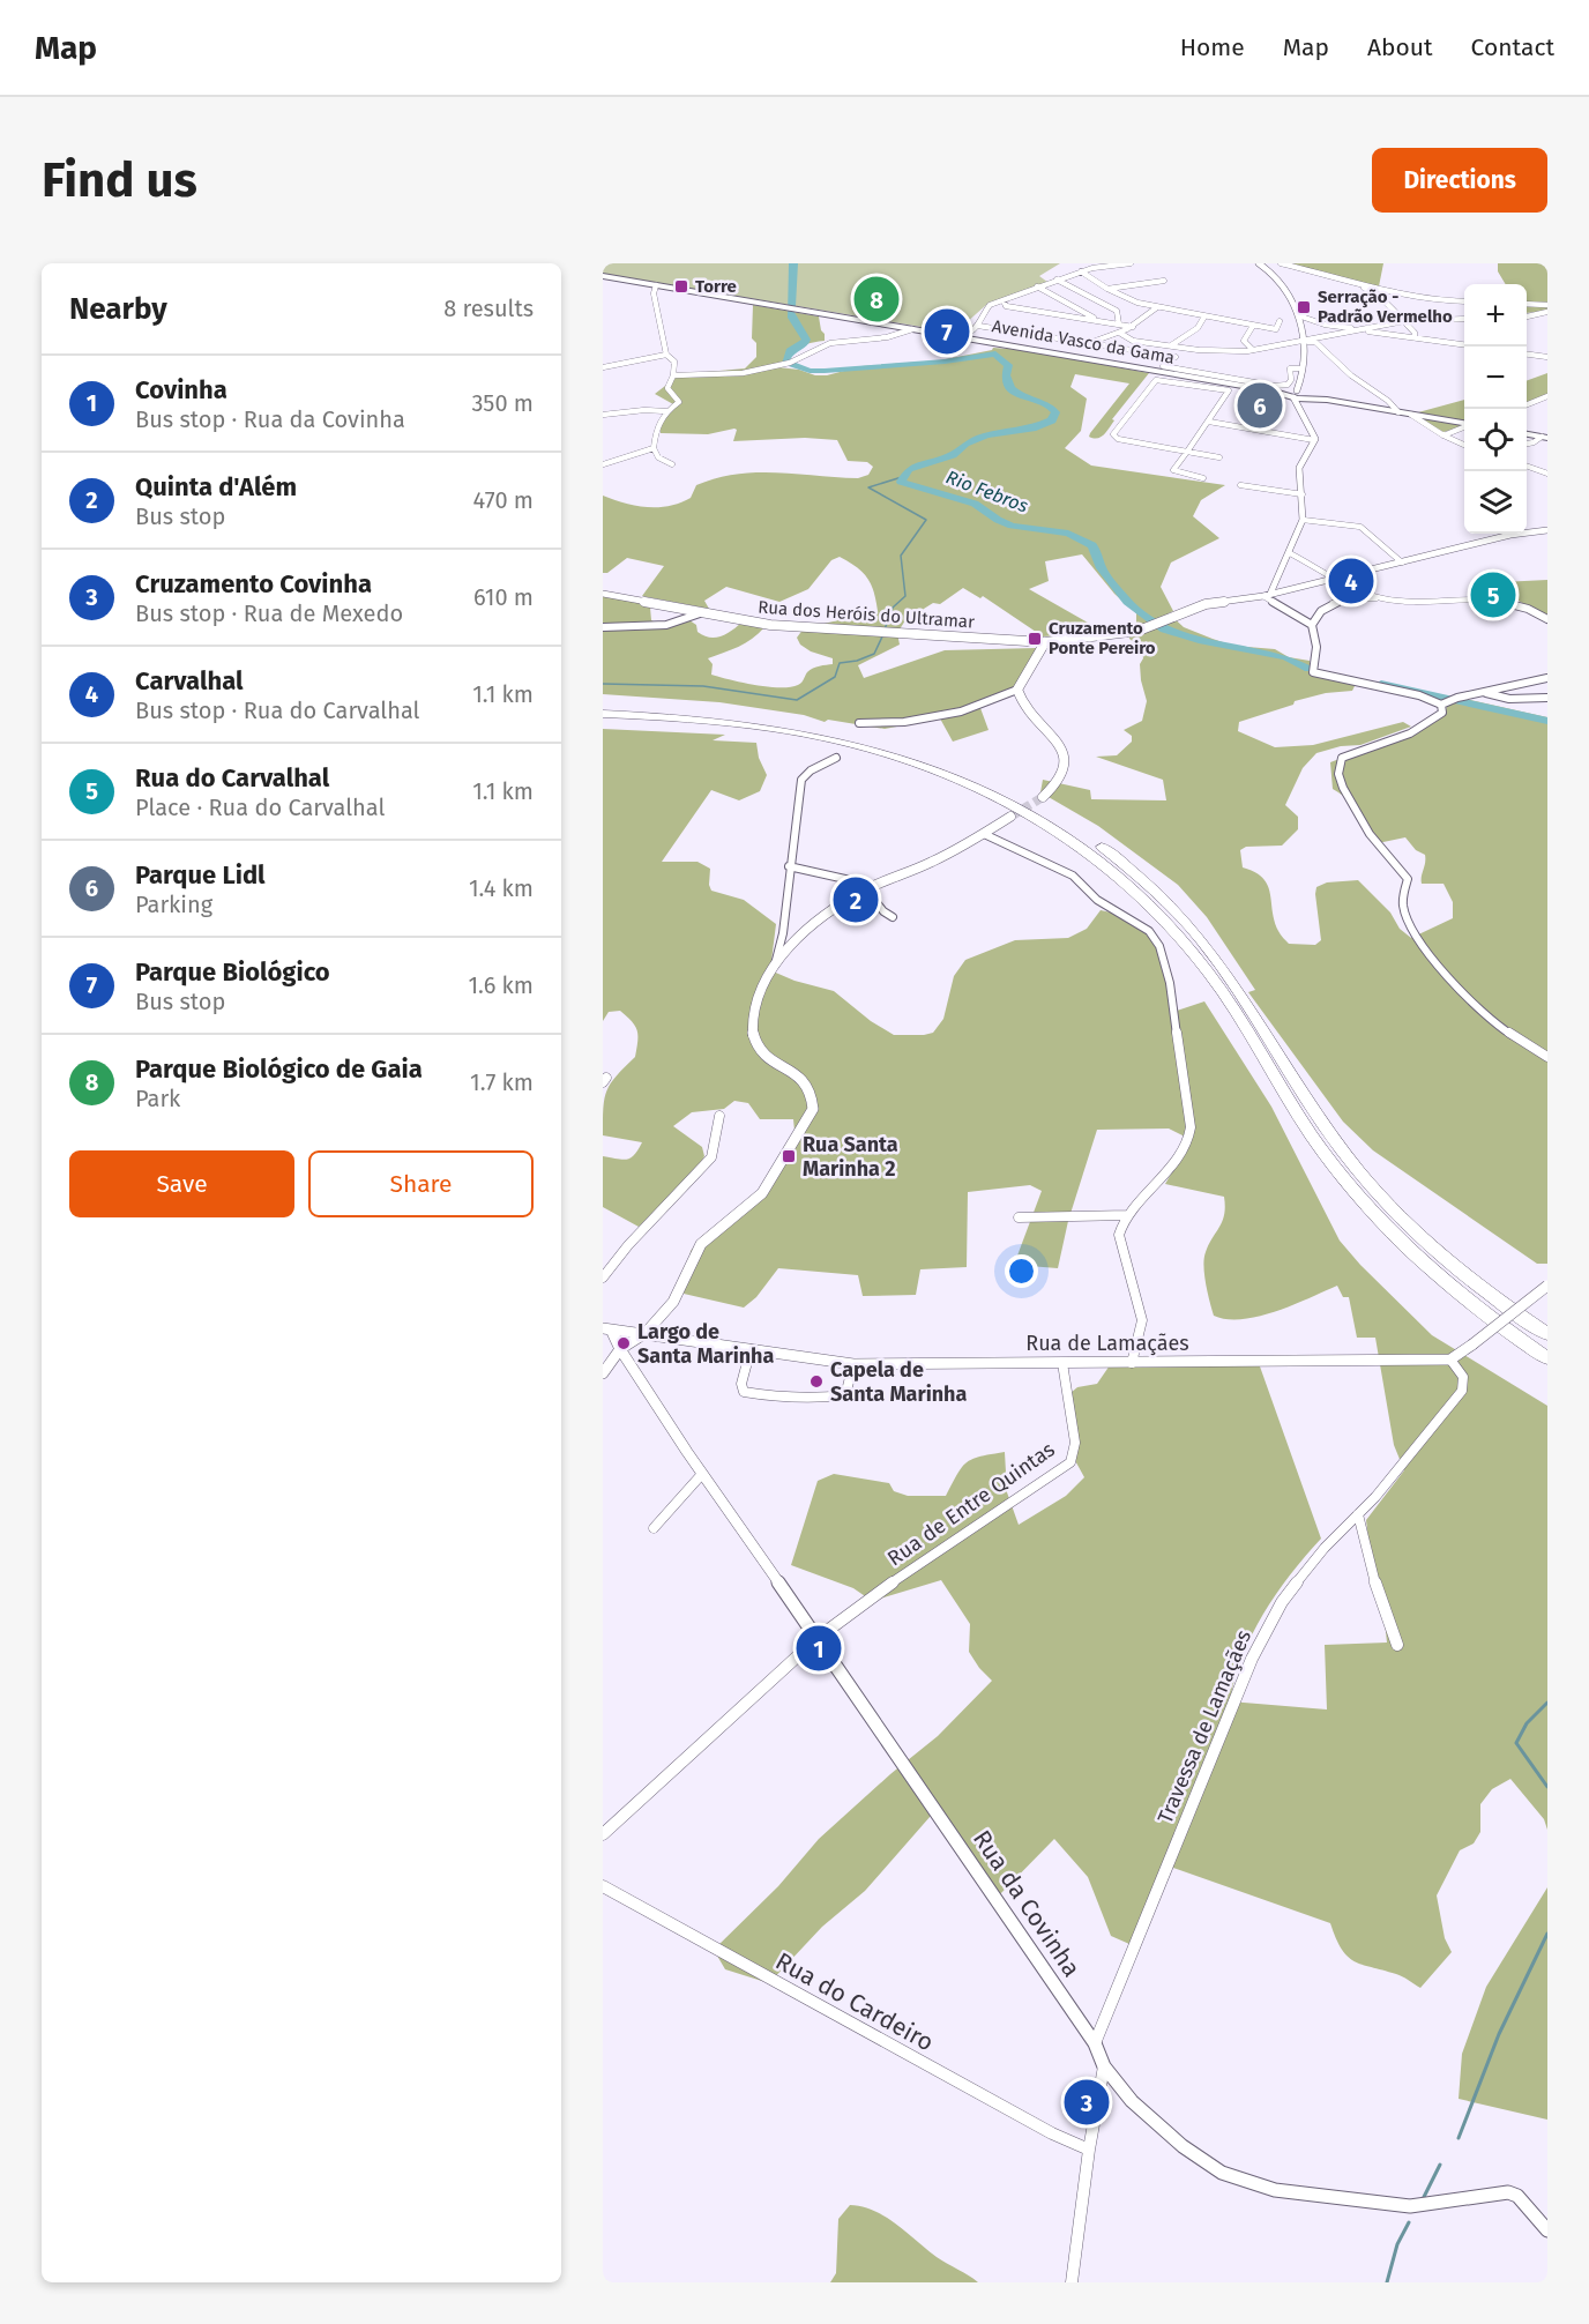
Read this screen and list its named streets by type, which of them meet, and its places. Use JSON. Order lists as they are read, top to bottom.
{
  "streets": {
    "main road": ["Avenida Vasco da Gama"],
    "street": [
      "Rua dos Heróis do Ultramar",
      "Rua de Lamaçães",
      "Rua de Entre Quintas",
      "Travessa de Lamaçães",
      "Rua da Covinha",
      "Rua do Cardeiro"
    ]
  },
  "crossings": [
    ["Rua de Lamaçães", "Rua de Entre Quintas"],
    ["Rua de Lamaçães", "Travessa de Lamaçães"],
    ["Rua de Entre Quintas", "Rua da Covinha"],
    ["Travessa de Lamaçães", "Rua da Covinha"]
  ],
  "water": ["Rio Febros"],
  "places": {
    "transit": [
      "Torre",
      "Serração - Padrão Vermelho",
      "Cruzamento Ponte Pereiro",
      "Rua Santa Marinha 2"
    ],
    "other": ["Largo de Santa Marinha", "Capela de Santa Marinha"]
  },
  "page": {
    "header": "Map",
    "nav": [
      "Home",
      "Map",
      "About",
      "Contact"
    ],
    "buttons": [
      "Directions",
      ["Save", "Share"]
    ],
    "title": "Find us",
    "heading": ["Nearby", "8 results"],
    "pins": [
      "8",
      "7",
      "6",
      "4",
      "5",
      "2",
      "1",
      "3"
    ],
    "map_buttons": ["+", "−"],
    "list": [
      {
        "mark": "1",
        "name": "Covinha",
        "note": "Bus stop · Rua da Covinha",
        "value": "350 m"
      },
      {
        "mark": "2",
        "name": "Quinta d'Além",
        "note": "Bus stop",
        "value": "470 m"
      },
      {
        "mark": "3",
        "name": "Cruzamento Covinha",
        "note": "Bus stop · Rua de Mexedo",
        "value": "610 m"
      },
      {
        "mark": "4",
        "name": "Carvalhal",
        "note": "Bus stop · Rua do Carvalhal",
        "value": "1.1 km"
      },
      {
        "mark": "5",
        "name": "Rua do Carvalhal",
        "note": "Place · Rua do Carvalhal",
        "value": "1.1 km"
      },
      {
        "mark": "6",
        "name": "Parque Lidl",
        "note": "Parking",
        "value": "1.4 km"
      },
      {
        "mark": "7",
        "name": "Parque Biológico",
        "note": "Bus stop",
        "value": "1.6 km"
      },
      {
        "mark": "8",
        "name": "Parque Biológico de Gaia",
        "note": "Park",
        "value": "1.7 km"
      }
    ]
  }
}
